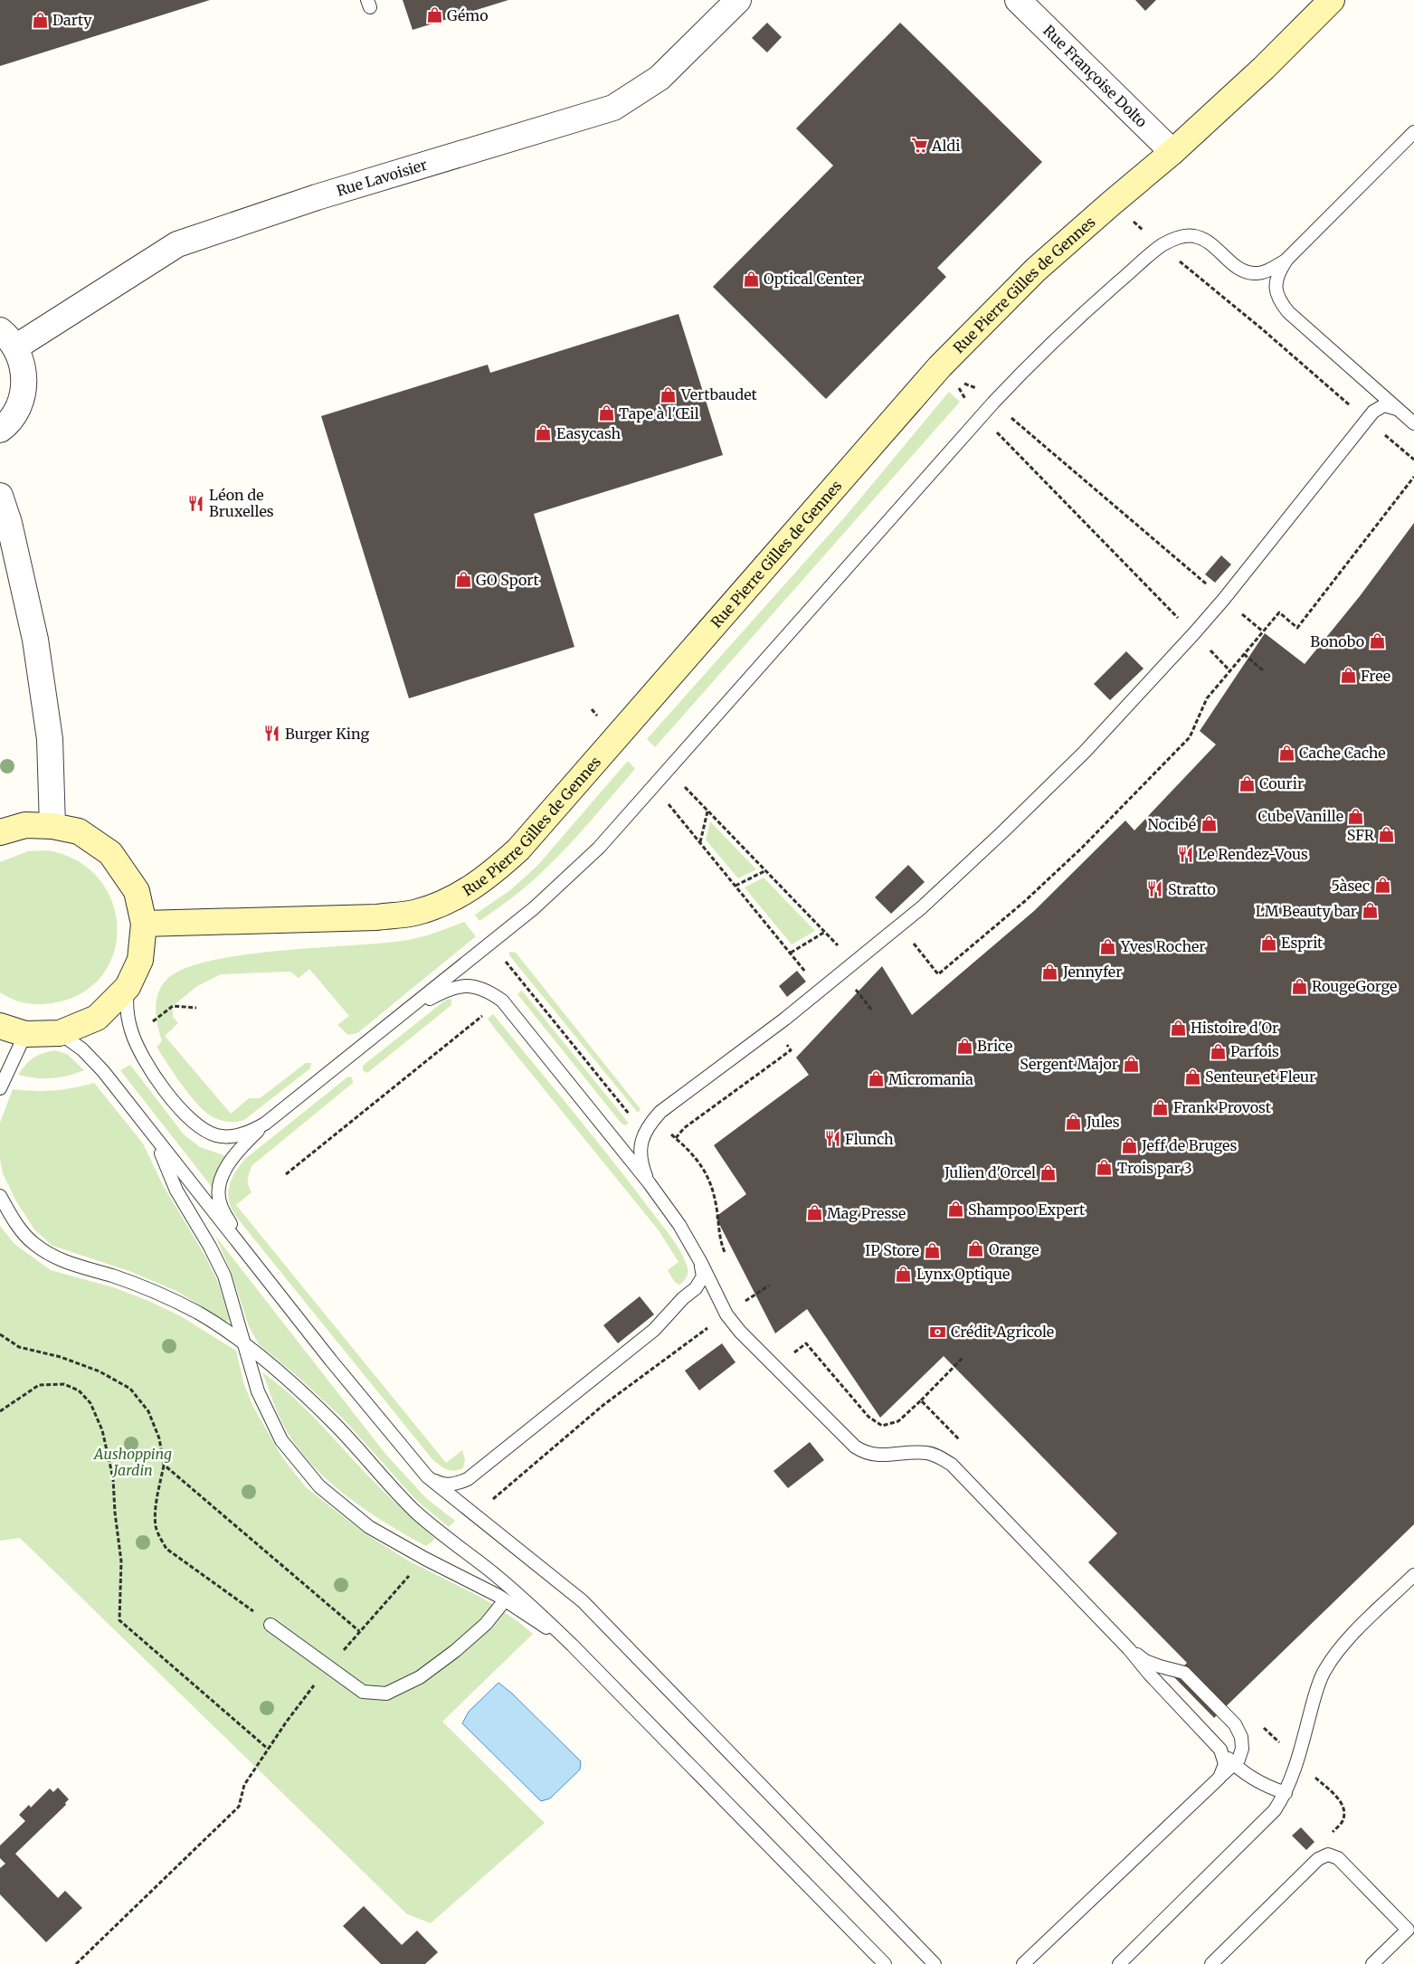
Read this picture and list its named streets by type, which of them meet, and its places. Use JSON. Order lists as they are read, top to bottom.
{
  "streets": {
    "street": ["Rue Françoise Dolto", "Rue Lavoisier", "Rue Pierre Gilles de Gennes"]
  },
  "crossings": [
    ["Rue Françoise Dolto", "Rue Pierre Gilles de Gennes"]
  ],
  "parks": ["Aushopping Jardin"],
  "places": {
    "shop": [
      "Gémo",
      "Darty",
      "Optical Center",
      "Vertbaudet",
      "Tape à l'Œil",
      "Easycash",
      "GO Sport",
      "Bonobo",
      "Free",
      "Cache Cache",
      "Courir",
      "Cube Vanille",
      "Nocibé",
      "SFR",
      "5àsec",
      "LM Beauty bar",
      "Esprit",
      "Yves Rocher",
      "Jennyfer",
      "RougeGorge",
      "Histoire d'Or",
      "Brice",
      "Parfois",
      "Sergent Major",
      "Senteur et Fleur",
      "Micromania",
      "Frank Provost",
      "Jules",
      "Jeff de Bruges",
      "Trois par 3",
      "Julien d'Orcel",
      "Shampoo Expert",
      "Mag Presse",
      "Orange",
      "IP Store",
      "Lynx Optique"
    ],
    "supermarket": ["Aldi"],
    "restaurant": [
      "Léon de Bruxelles",
      "Burger King",
      "Le Rendez-Vous",
      "Stratto",
      "Flunch"
    ],
    "bank": ["Crédit Agricole"]
  }
}
